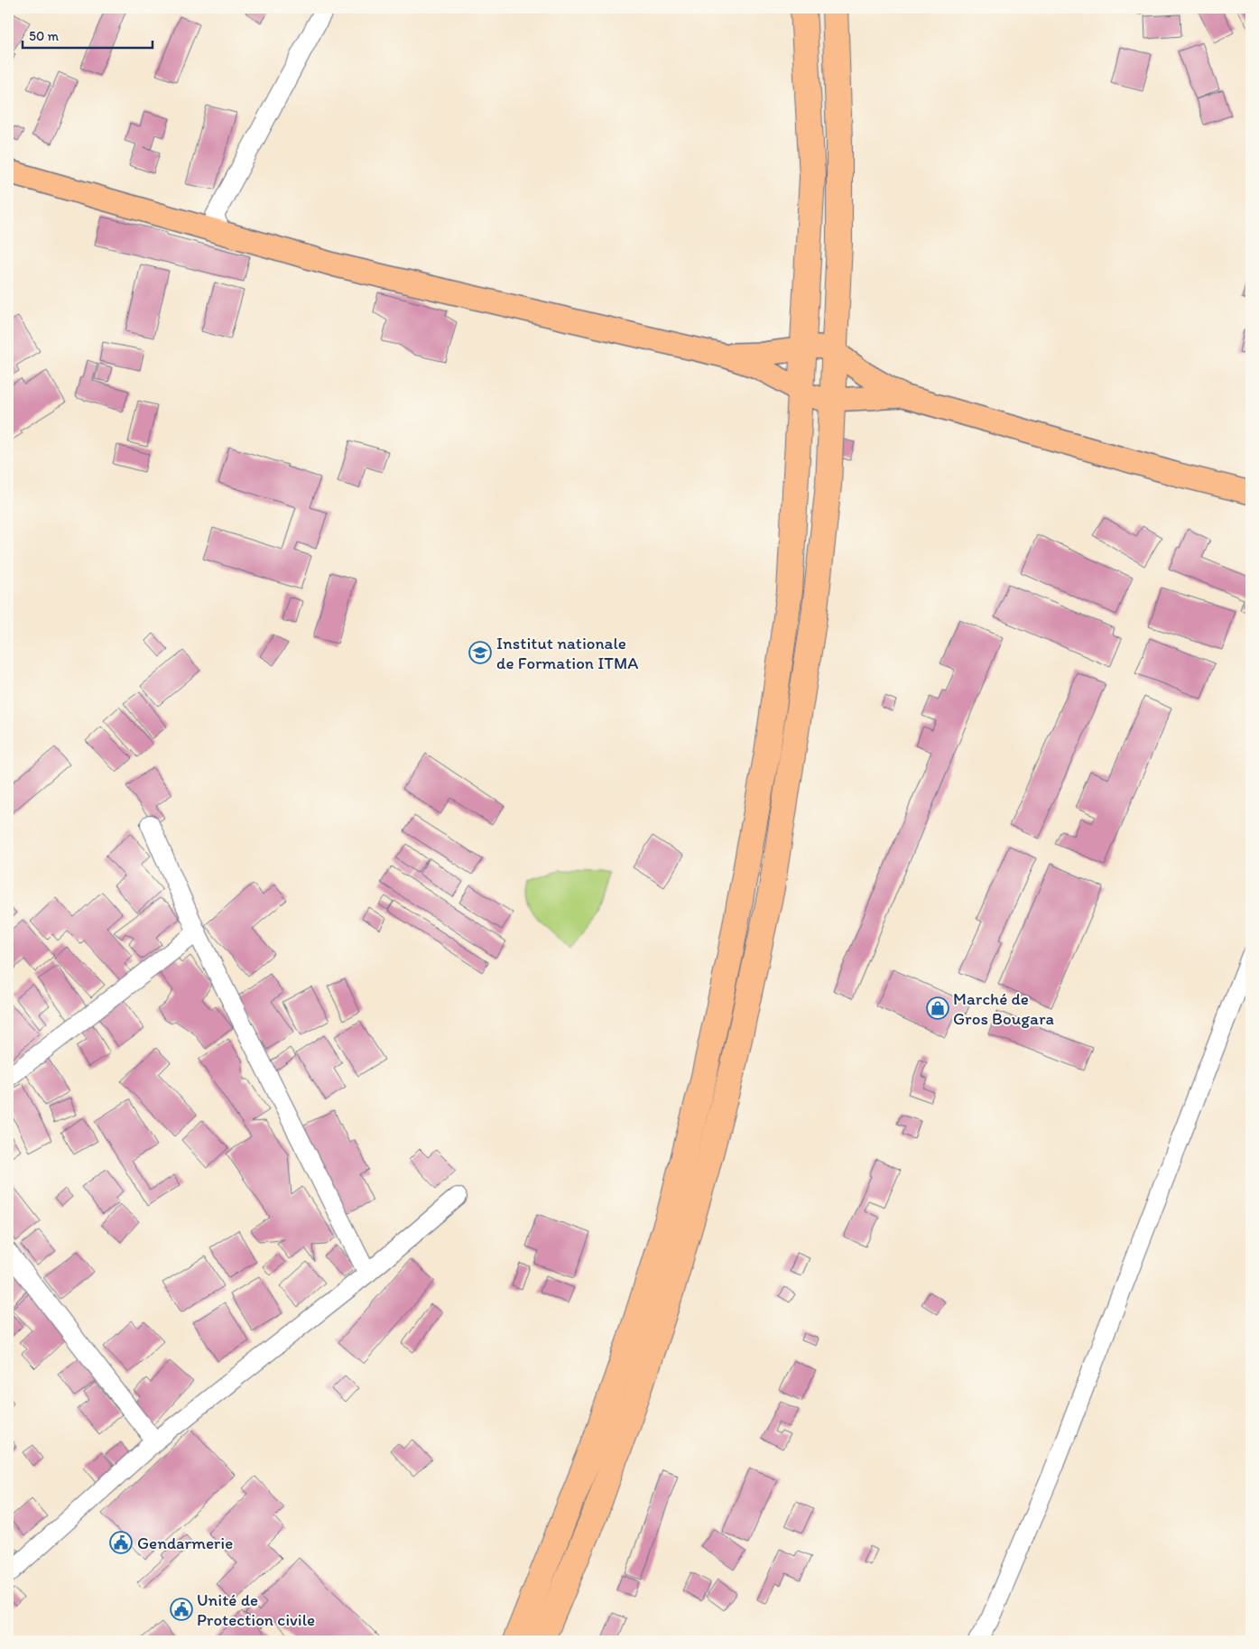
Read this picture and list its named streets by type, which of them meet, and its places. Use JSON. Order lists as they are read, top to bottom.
{
  "places": {
    "school or university": ["Institut nationale de Formation ITMA"],
    "shop": ["Marché de Gros Bougara"],
    "public building": ["Gendarmerie", "Unité de Protection civile"]
  },
  "scale_bar": "50 m"
}
